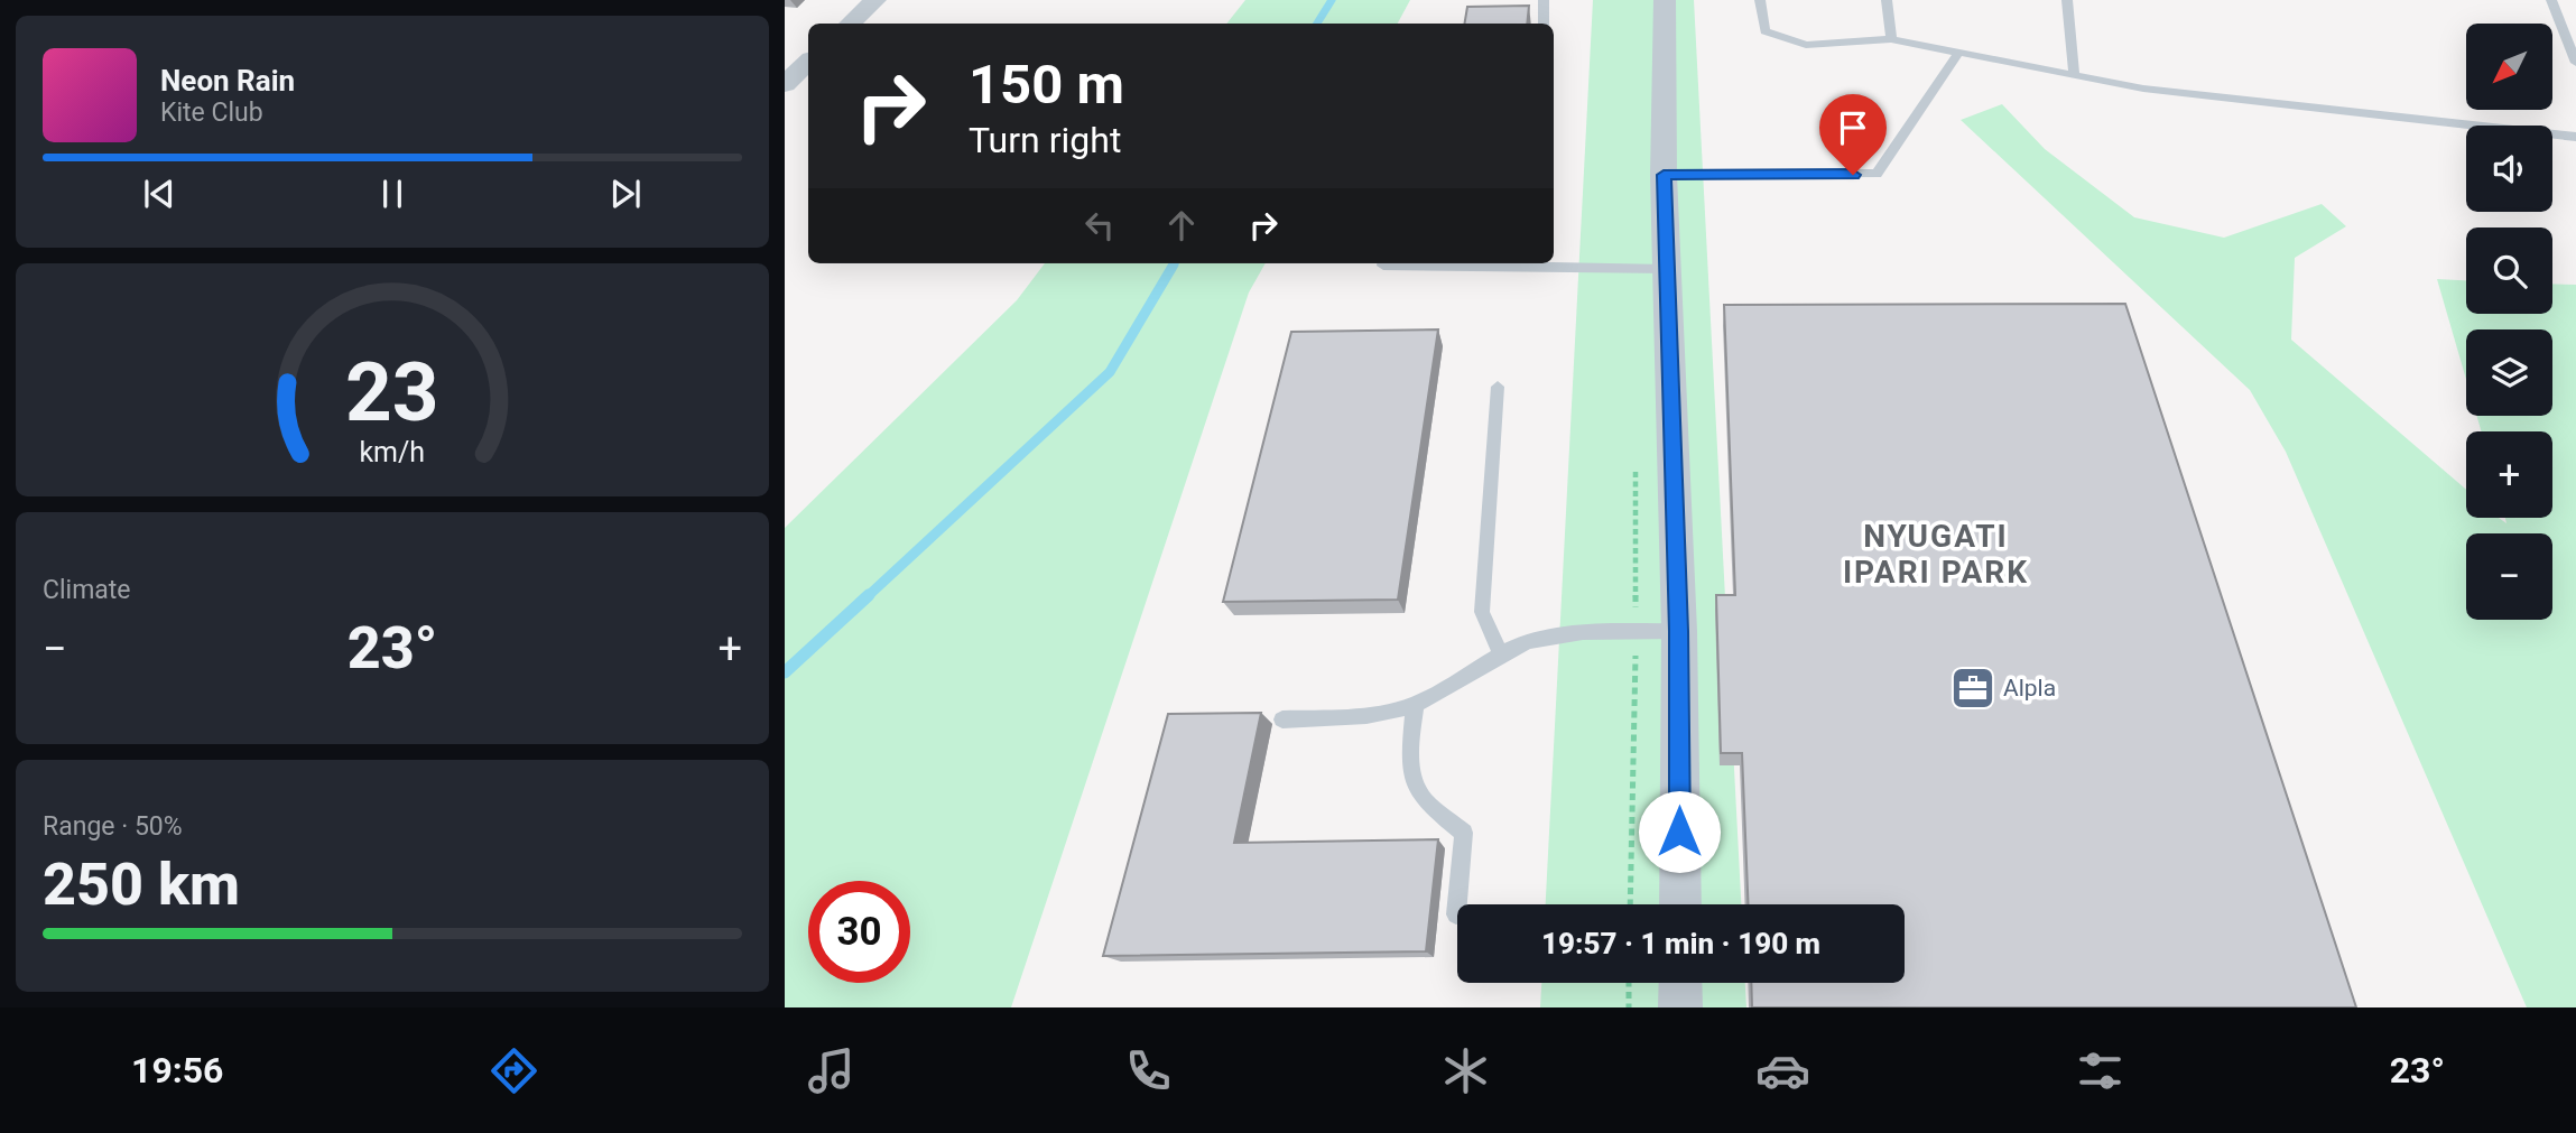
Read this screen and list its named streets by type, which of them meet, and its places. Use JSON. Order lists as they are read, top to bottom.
{
  "districts": ["NYUGATI IPARI PARK"],
  "places": {
    "office": ["Alpla"]
  },
  "north": "bottom left",
  "page": {
    "map_buttons": ["+", "−"],
    "turn": ["150 m", "Turn right"],
    "song": ["Neon Rain", "Kite Club"],
    "tile": [
      "Climate",
      ["Range · 50%", "250 km"]
    ],
    "heat": ["−", "23°", "+"],
    "limit": "30",
    "trip": "19:57 · 1 min · 190 m",
    "tabs": ["19:56", "23°"],
    "gauge": ["23", "km/h"]
  }
}
